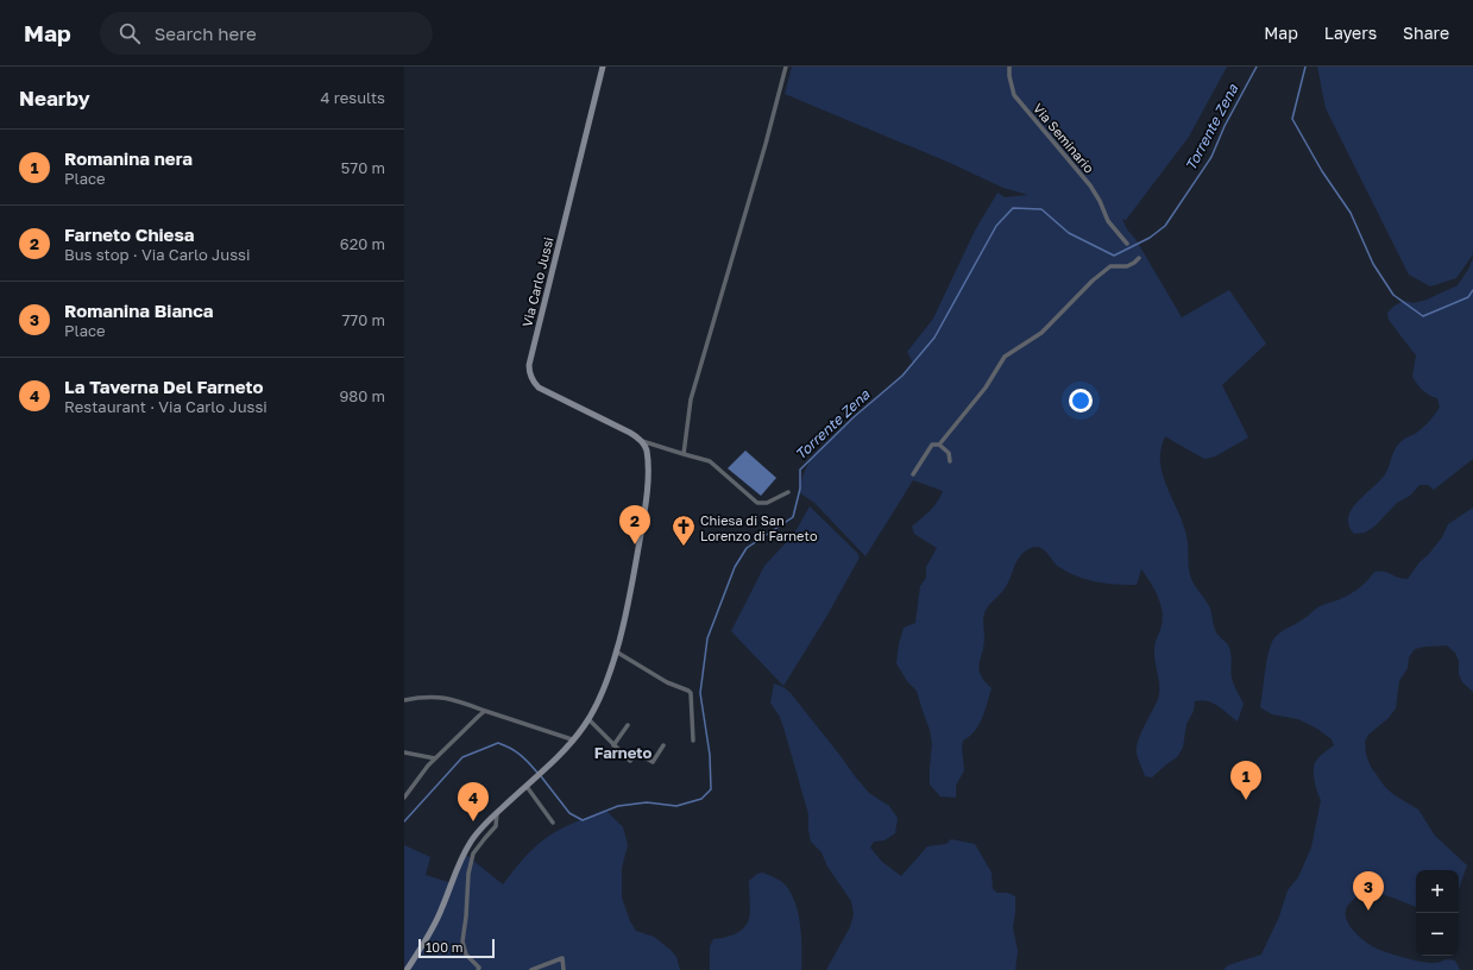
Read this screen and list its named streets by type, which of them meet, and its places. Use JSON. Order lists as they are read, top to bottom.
{
  "streets": {
    "street": ["Via Seminario", "Via Carlo Jussi"]
  },
  "districts": ["Farneto"],
  "water": ["Torrente Zena"],
  "places": {
    "church": ["Chiesa di San Lorenzo di Farneto"]
  },
  "scale_bar": "100 m",
  "page": {
    "header": "Map",
    "search": "Search here",
    "nav": ["Map", "Layers", "Share"],
    "heading": ["Nearby", "4 results"],
    "list": [
      {
        "mark": "1",
        "name": "Romanina nera",
        "note": "Place",
        "value": "570 m"
      },
      {
        "mark": "2",
        "name": "Farneto Chiesa",
        "note": "Bus stop · Via Carlo Jussi",
        "value": "620 m"
      },
      {
        "mark": "3",
        "name": "Romanina Bianca",
        "note": "Place",
        "value": "770 m"
      },
      {
        "mark": "4",
        "name": "La Taverna Del Farneto",
        "note": "Restaurant · Via Carlo Jussi",
        "value": "980 m"
      }
    ],
    "pins": [
      "2",
      "1",
      "4",
      "3"
    ],
    "map_buttons": ["+", "−"],
    "scale": "100 m"
  }
}
